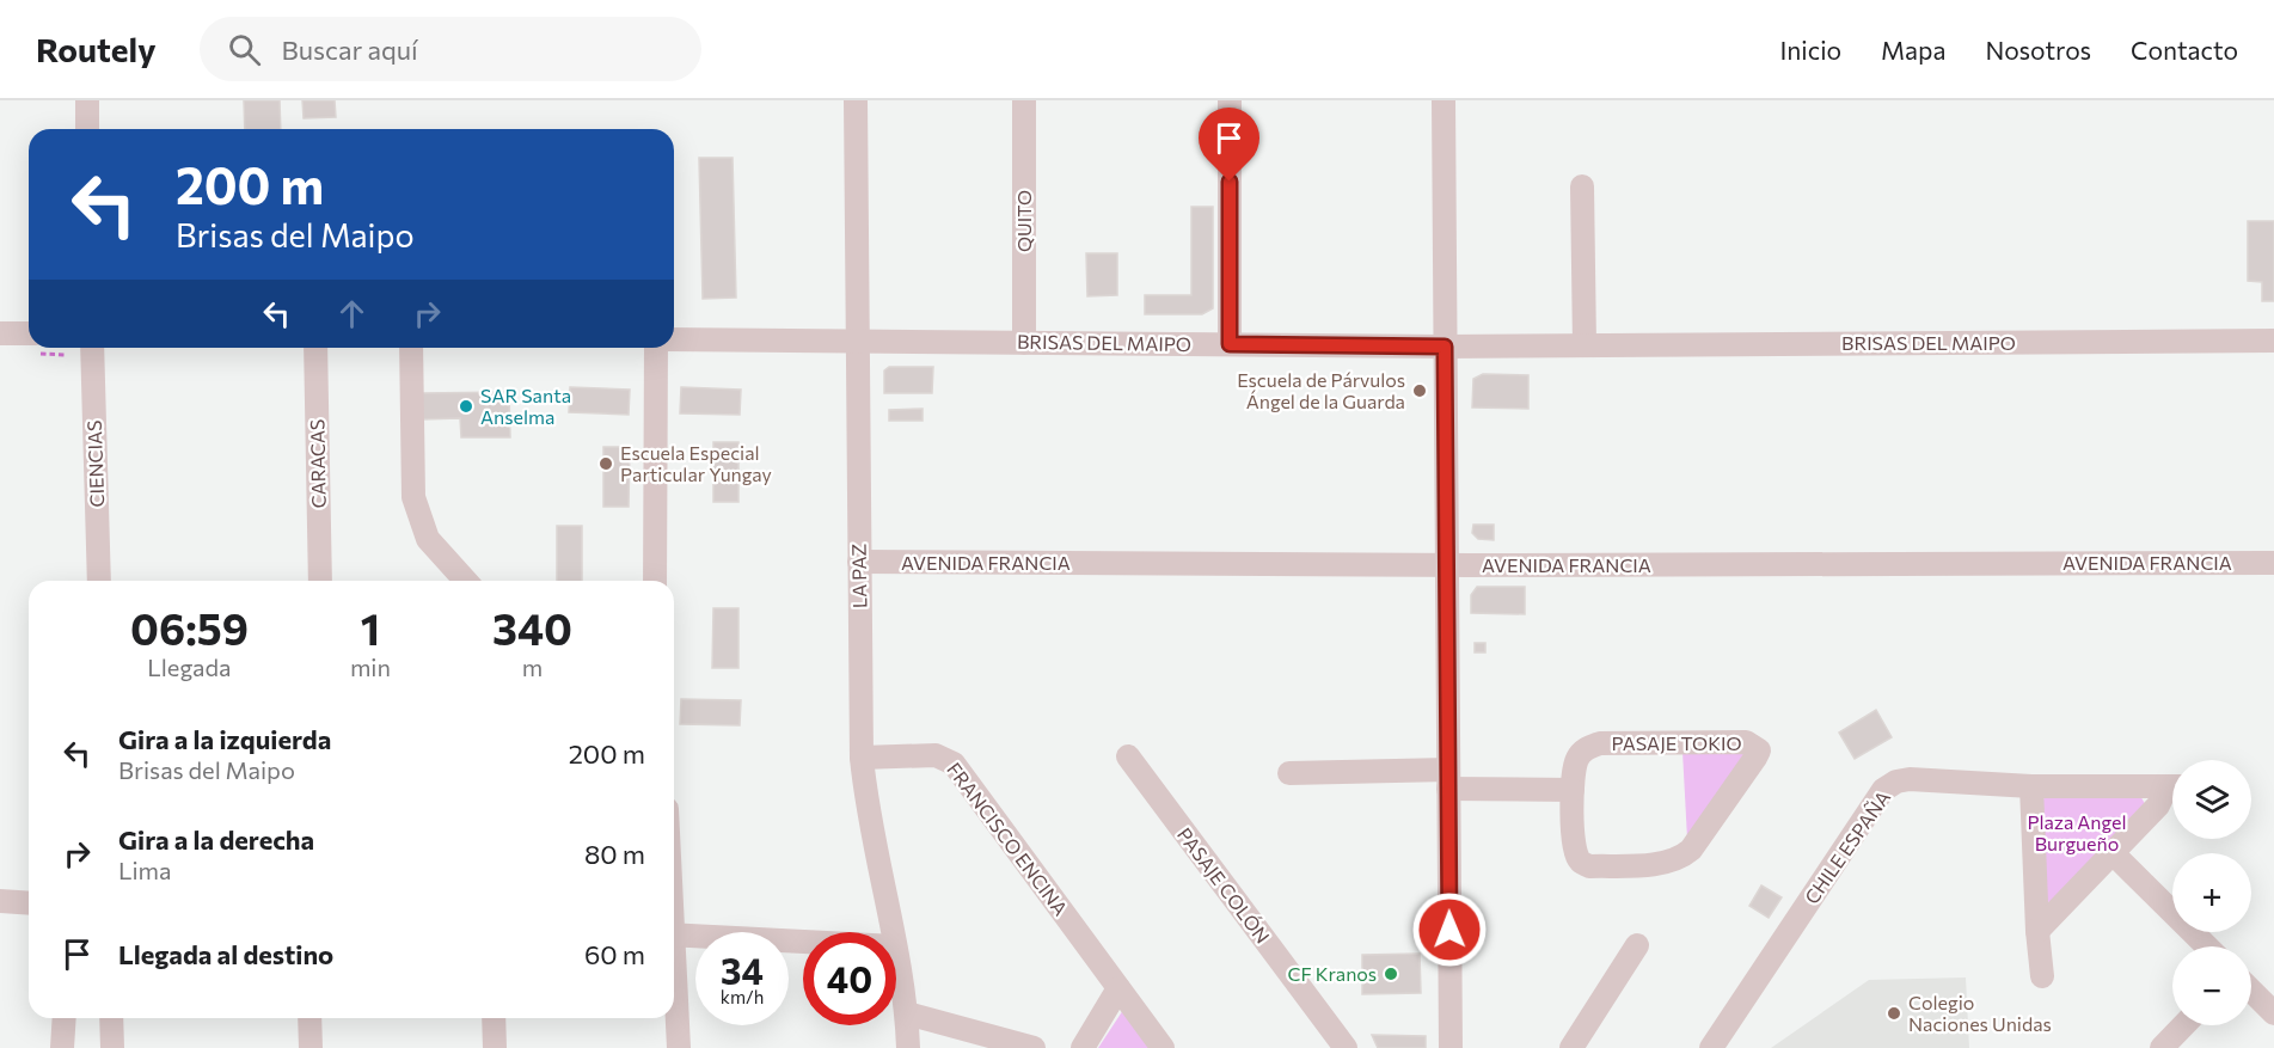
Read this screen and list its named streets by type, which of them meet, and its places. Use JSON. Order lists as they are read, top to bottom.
{
  "streets": {
    "street": [
      "QUITO",
      "BRISAS DEL MAIPO",
      "CIENCIAS",
      "CARACAS",
      "AVENIDA FRANCIA",
      "LA PAZ",
      "PASAJE TOKIO",
      "FRANCISCO ENCINA",
      "CHILE ESPAÑA",
      "PASAJE COLÓN"
    ]
  },
  "crossings": [
    ["QUITO", "BRISAS DEL MAIPO"],
    ["BRISAS DEL MAIPO", "LA PAZ"],
    ["AVENIDA FRANCIA", "LA PAZ"],
    ["LA PAZ", "FRANCISCO ENCINA"]
  ],
  "parks": ["Plaza Angel Burgueño"],
  "places": [
    "Escuela de Párvulos Ángel de la Guarda",
    "SAR Santa Anselma",
    "Escuela Especial Particular Yungay",
    "CF Kranos",
    "Colegio Naciones Unidas"
  ],
  "page": {
    "header": "Routely",
    "search": "Buscar aquí",
    "nav": [
      "Inicio",
      "Mapa",
      "Nosotros",
      "Contacto"
    ],
    "turn": ["200 m", "Brisas del Maipo"],
    "eta": [
      "06:59",
      "Llegada",
      "1",
      "min",
      "340",
      "m"
    ],
    "list": [
      {
        "name": "Gira a la izquierda",
        "note": "Brisas del Maipo",
        "value": "200 m"
      },
      {
        "name": "Gira a la derecha",
        "note": "Lima",
        "value": "80 m"
      },
      {
        "name": "Llegada al destino",
        "value": "60 m"
      }
    ],
    "map_buttons": ["+", "−"],
    "speed": "34 km/h",
    "limit": "40"
  }
}
